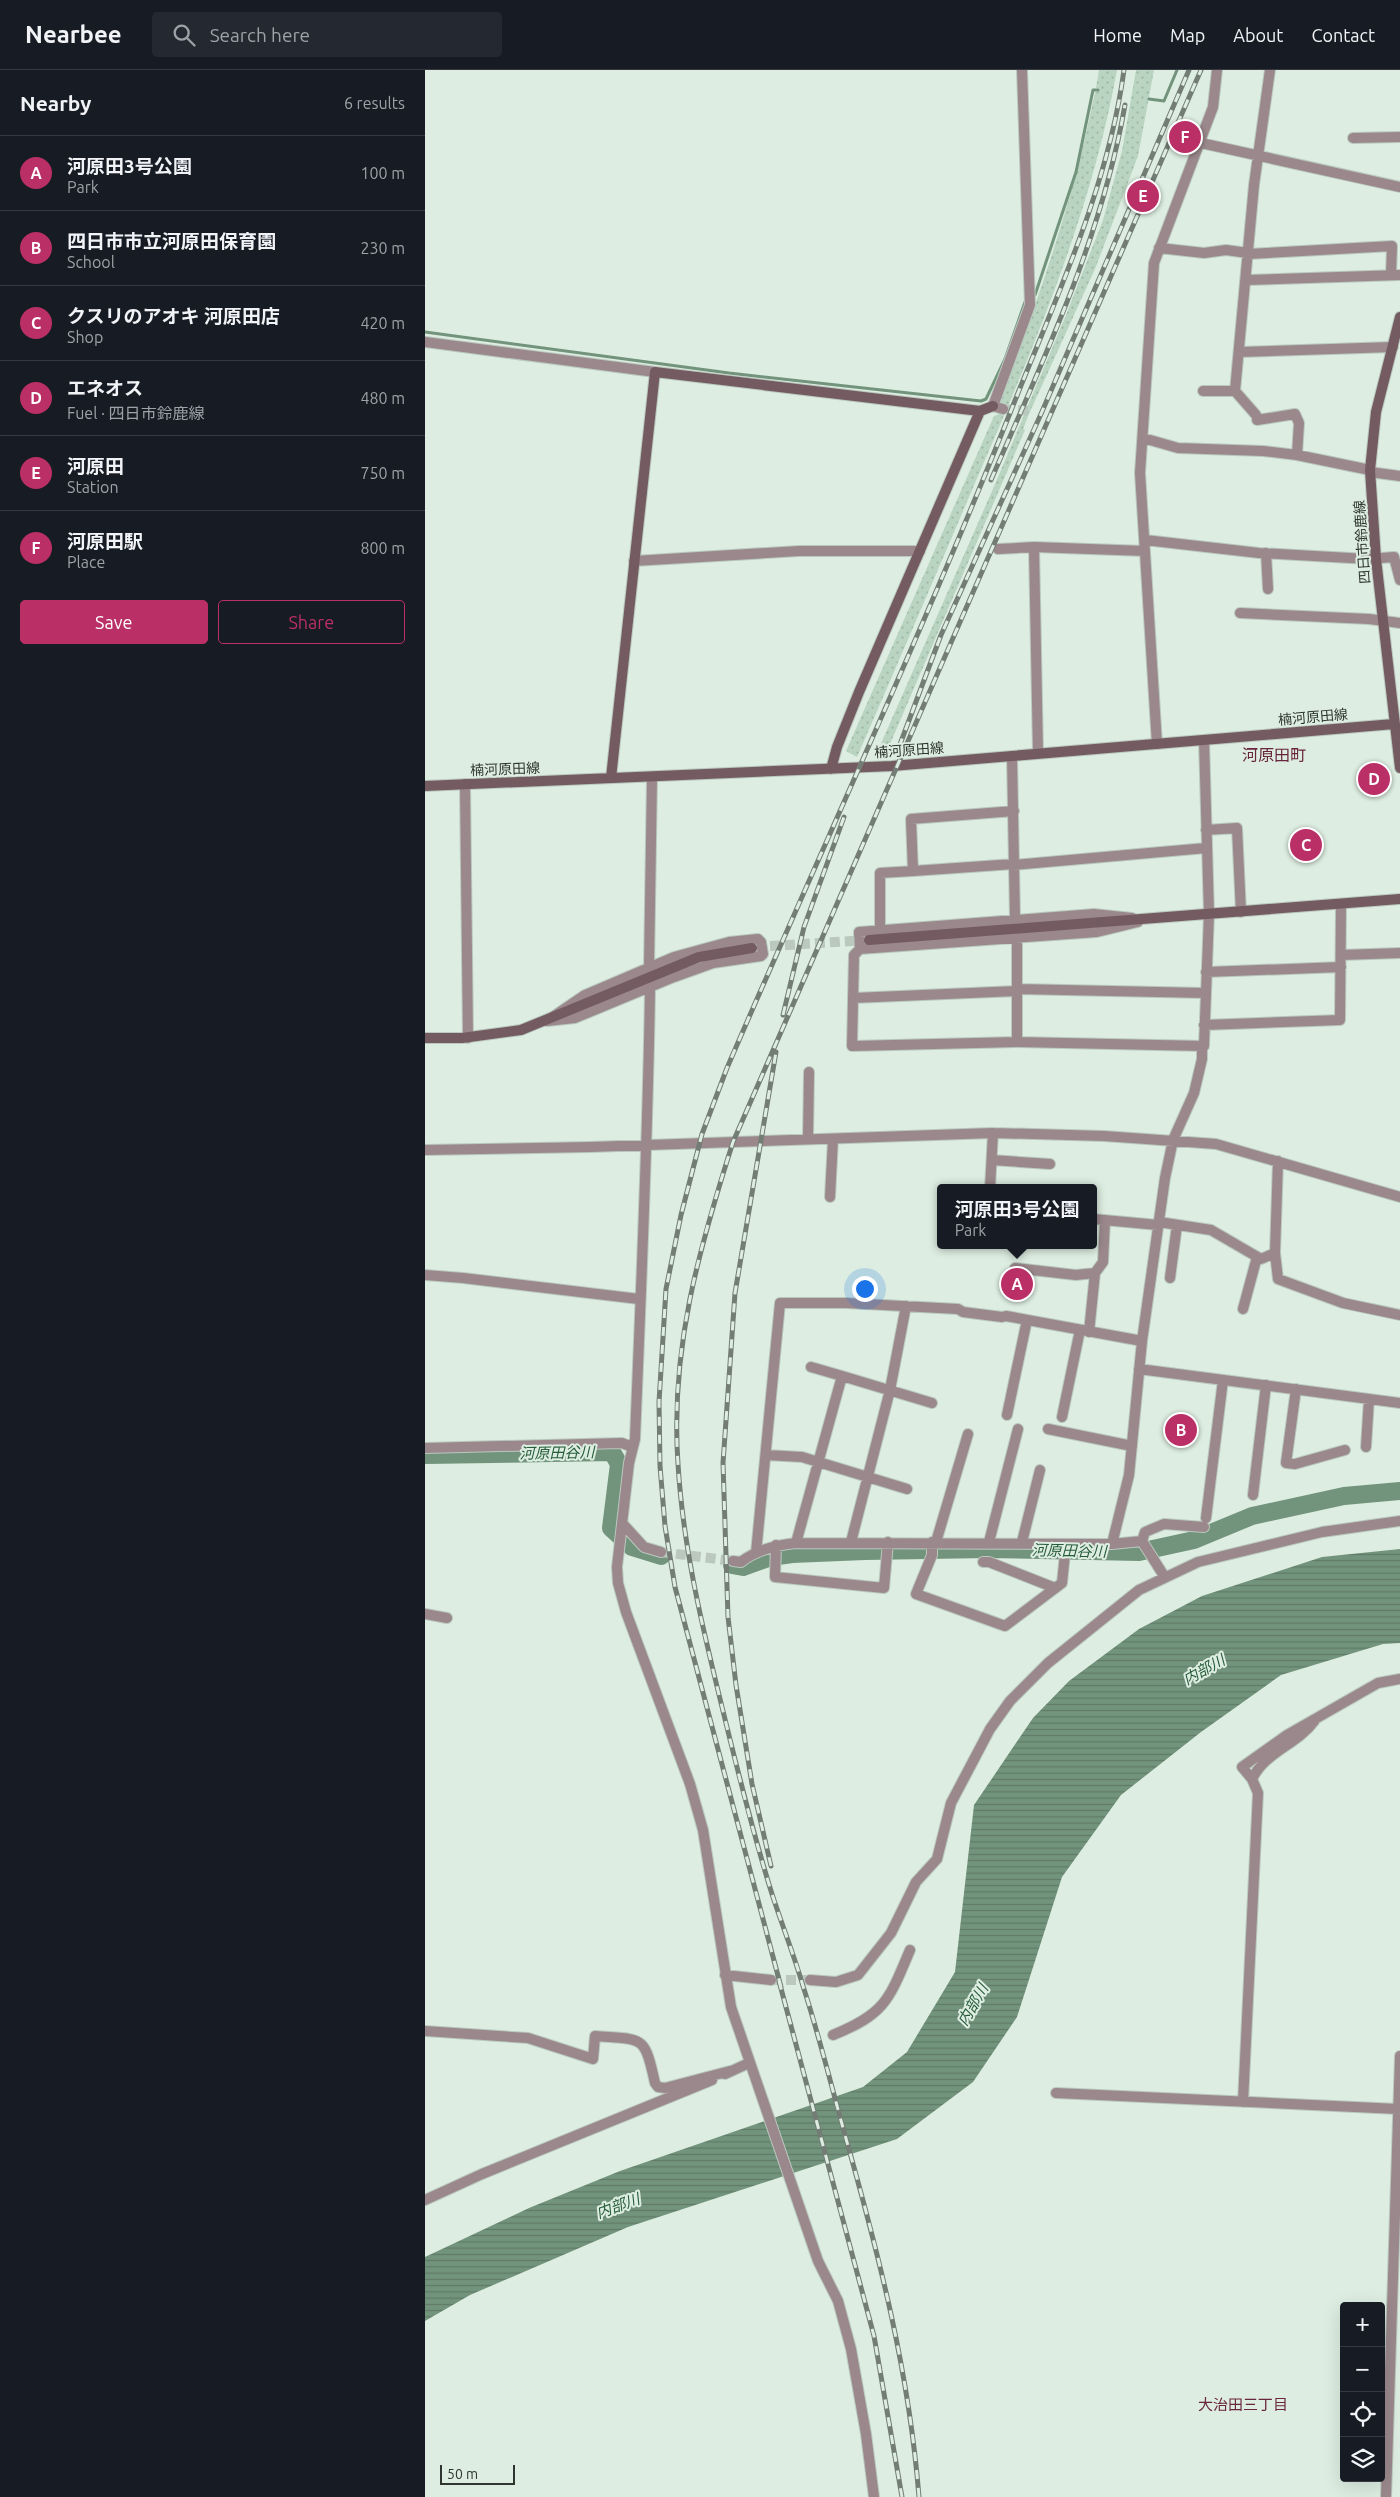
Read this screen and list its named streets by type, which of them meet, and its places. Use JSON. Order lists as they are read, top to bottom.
{
  "streets": {
    "street": ["四日市鈴鹿線", "楠河原田線"]
  },
  "crossings": [
    ["四日市鈴鹿線", "楠河原田線"]
  ],
  "districts": ["河原田町", "大治田三丁目"],
  "water": ["河原田谷川", "内部川"],
  "scale_bar": "50 m",
  "page": {
    "header": "Nearbee",
    "search": "Search here",
    "nav": [
      "Home",
      "Map",
      "About",
      "Contact"
    ],
    "heading": ["Nearby", "6 results"],
    "pins": [
      "F",
      "E",
      "D",
      "C",
      "A",
      "B"
    ],
    "list": [
      {
        "mark": "A",
        "name": "河原田3号公園",
        "note": "Park",
        "value": "100 m"
      },
      {
        "mark": "B",
        "name": "四日市市立河原田保育園",
        "note": "School",
        "value": "230 m"
      },
      {
        "mark": "C",
        "name": "クスリのアオキ 河原田店",
        "note": "Shop",
        "value": "420 m"
      },
      {
        "mark": "D",
        "name": "エネオス",
        "note": "Fuel · 四日市鈴鹿線",
        "value": "480 m"
      },
      {
        "mark": "E",
        "name": "河原田",
        "note": "Station",
        "value": "750 m"
      },
      {
        "mark": "F",
        "name": "河原田駅",
        "note": "Place",
        "value": "800 m"
      }
    ],
    "buttons": ["Save", "Share"],
    "popup": ["河原田3号公園", "Park"],
    "map_buttons": ["+", "−"],
    "scale": "50 m"
  }
}
